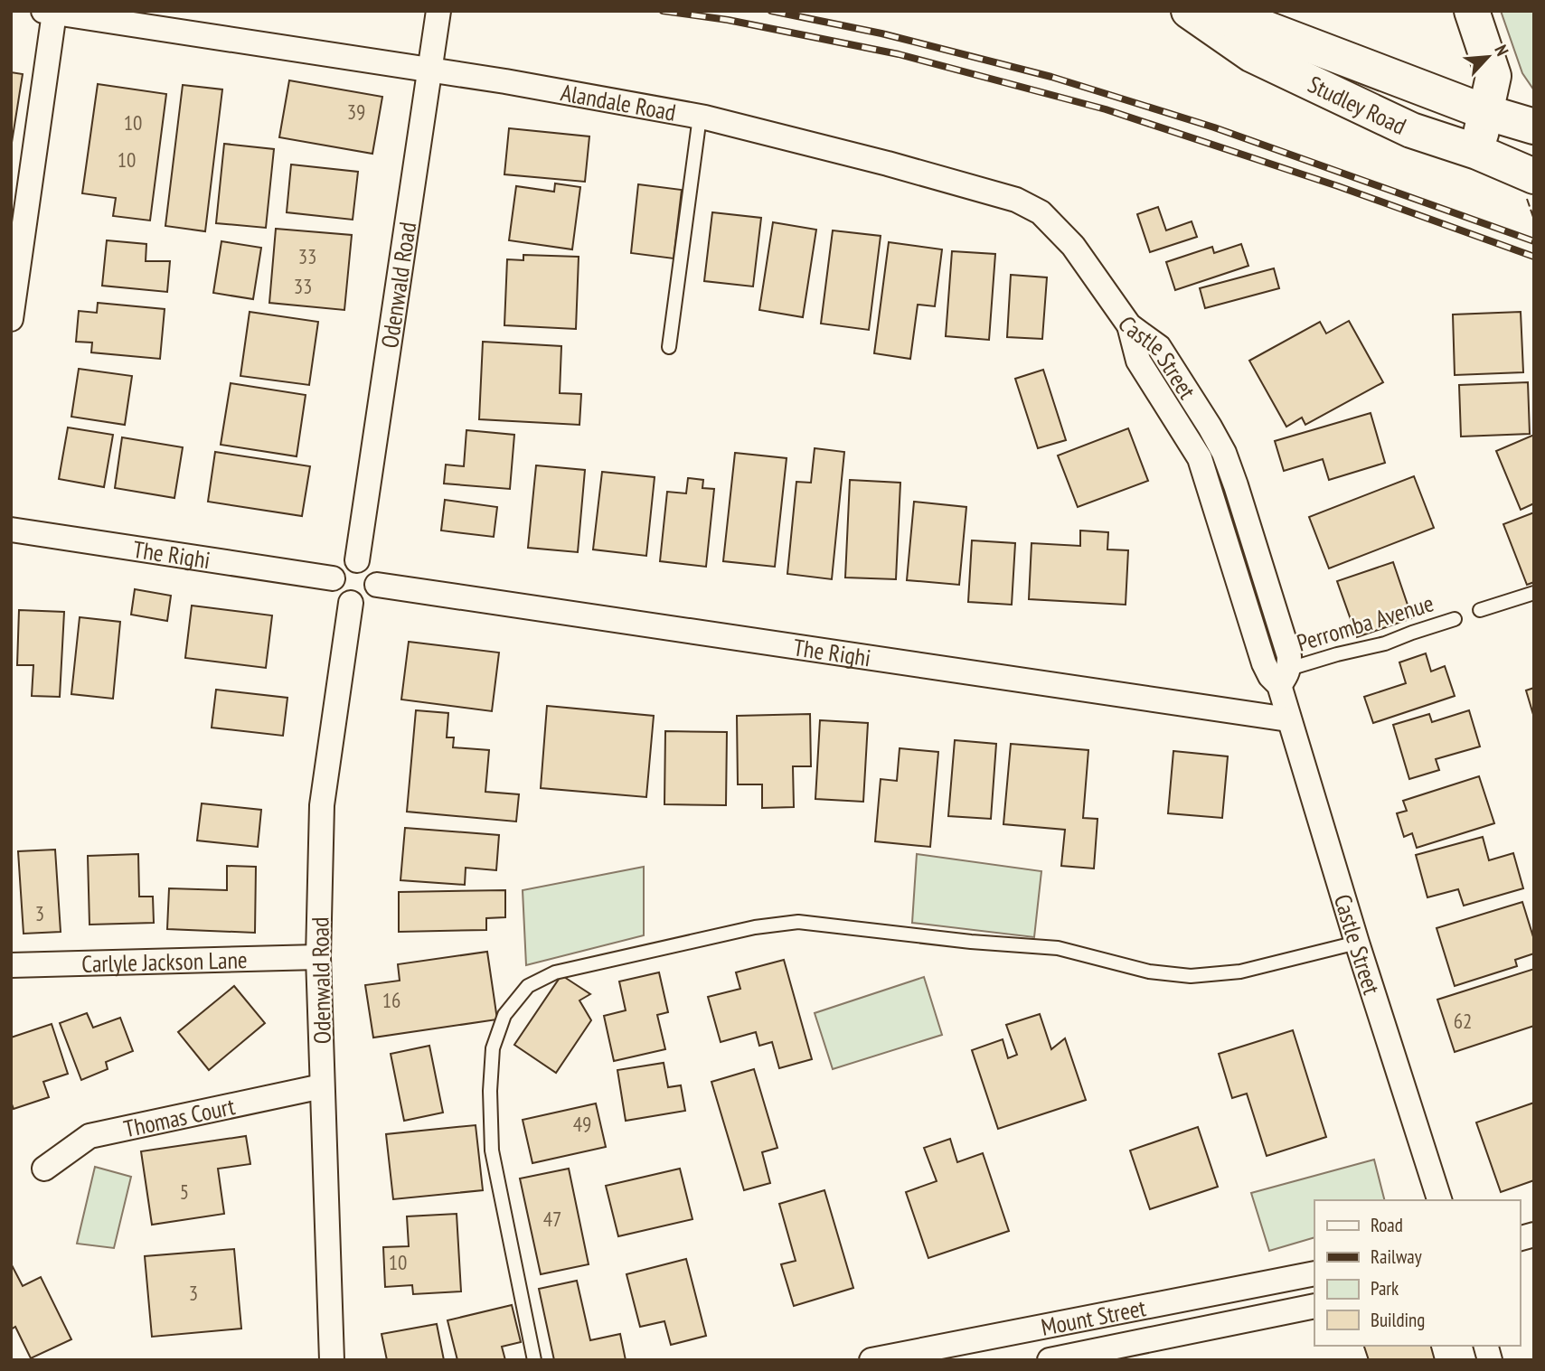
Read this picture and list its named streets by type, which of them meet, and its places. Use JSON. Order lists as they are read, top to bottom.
{
  "streets": {
    "street": [
      "Alandale Road",
      "Studley Road",
      "Odenwald Road",
      "Castle Street",
      "The Righi",
      "Carlyle Jackson Lane",
      "Thomas Court",
      "Mount Street"
    ],
    "lane": ["Perromba Avenue"]
  },
  "crossings": [
    ["Alandale Road", "Odenwald Road"],
    ["Alandale Road", "Castle Street"],
    ["Odenwald Road", "The Righi"],
    ["Odenwald Road", "Carlyle Jackson Lane"],
    ["Odenwald Road", "Thomas Court"],
    ["Castle Street", "The Righi"],
    ["Castle Street", "Perromba Avenue"]
  ],
  "house_numbers": [
    "39",
    "10",
    "10",
    "33",
    "33",
    "3",
    "16",
    "62",
    "49",
    "5",
    "47",
    "10",
    "3"
  ],
  "legend": [
    "Road",
    "Railway",
    "Park",
    "Building"
  ],
  "north": "top right"
}
